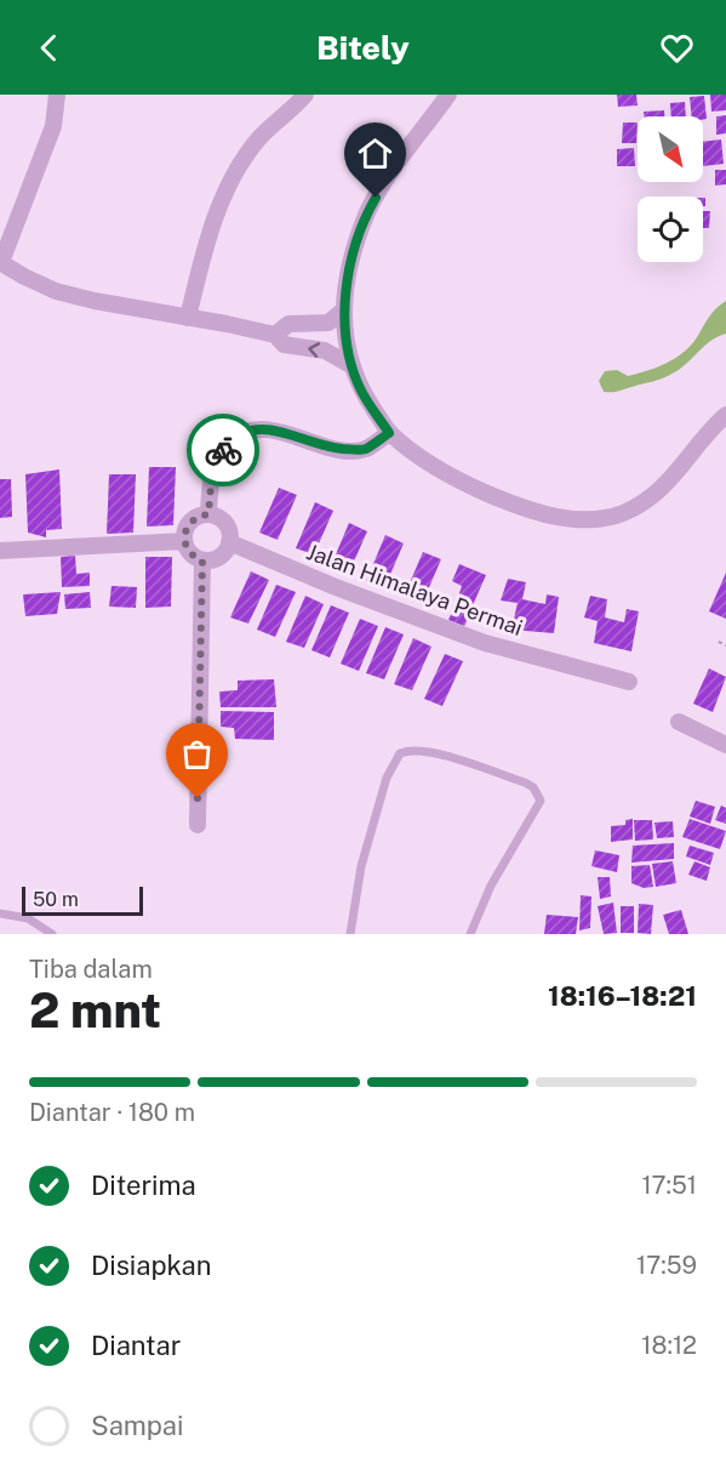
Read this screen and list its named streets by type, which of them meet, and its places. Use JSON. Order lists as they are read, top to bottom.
{
  "streets": {
    "street": ["Jalan Himalaya Permai"]
  },
  "scale_bar": "50 m",
  "north": "bottom right",
  "page": {
    "header": "Bitely",
    "scale": "50 m",
    "heading": ["2 mnt", "Tiba dalam", "18:16–18:21"],
    "bar": "Diantar · 180 m",
    "list": [
      ["Diterima", "17:51"],
      ["Disiapkan", "17:59"],
      ["Diantar", "18:12"],
      "Sampai"
    ]
  }
}
